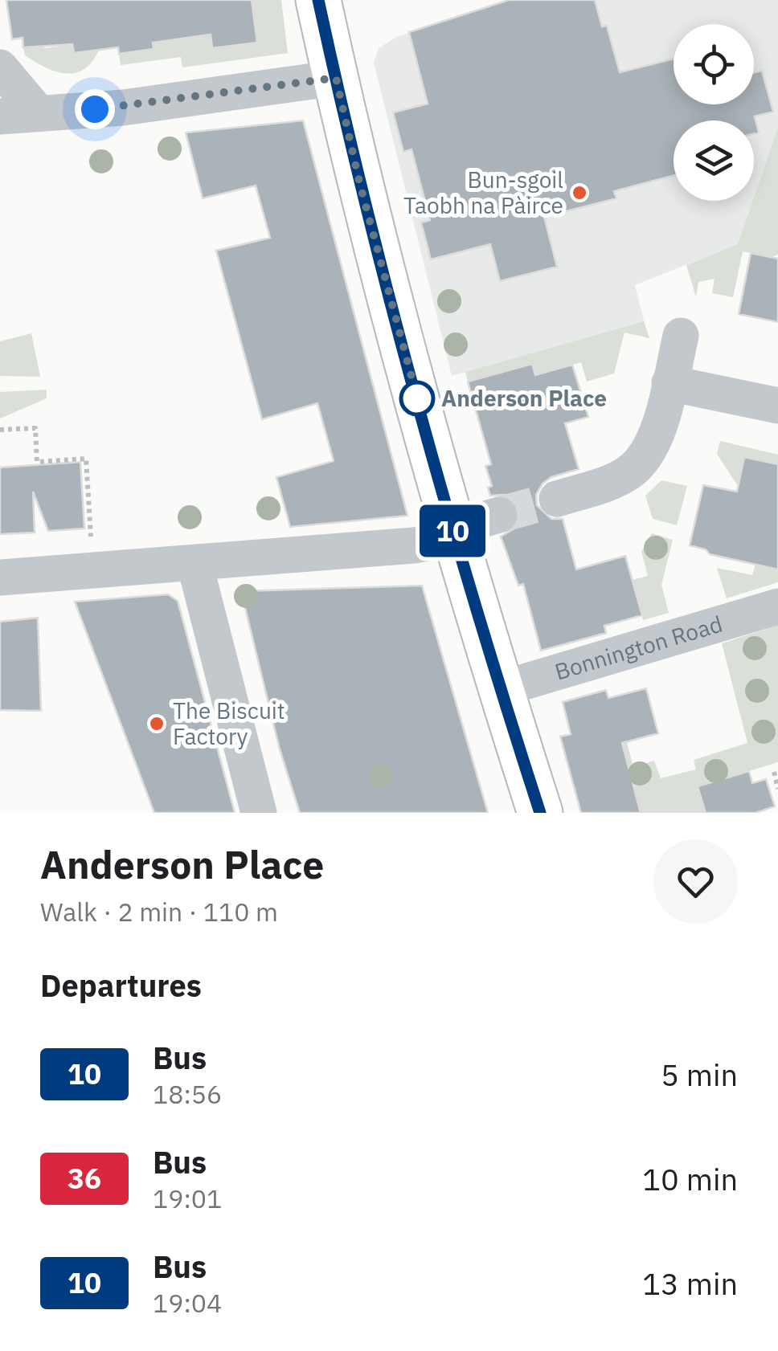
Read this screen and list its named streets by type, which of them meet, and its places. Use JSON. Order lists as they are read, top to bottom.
{
  "streets": {
    "street": ["Bonnington Road"]
  },
  "places": ["Bun-sgoil Taobh na Pàirce", "Anderson Place", "The Biscuit Factory"],
  "lines": ["bus line 10"],
  "page": {
    "on_map": "10",
    "heading": [
      ["Anderson Place", "Walk · 2 min · 110 m"],
      "Departures"
    ],
    "list": [
      {
        "mark": "10",
        "name": "Bus",
        "note": "18:56",
        "value": "5 min"
      },
      {
        "mark": "36",
        "name": "Bus",
        "note": "19:01",
        "value": "10 min"
      },
      {
        "mark": "10",
        "name": "Bus",
        "note": "19:04",
        "value": "13 min"
      }
    ]
  }
}
